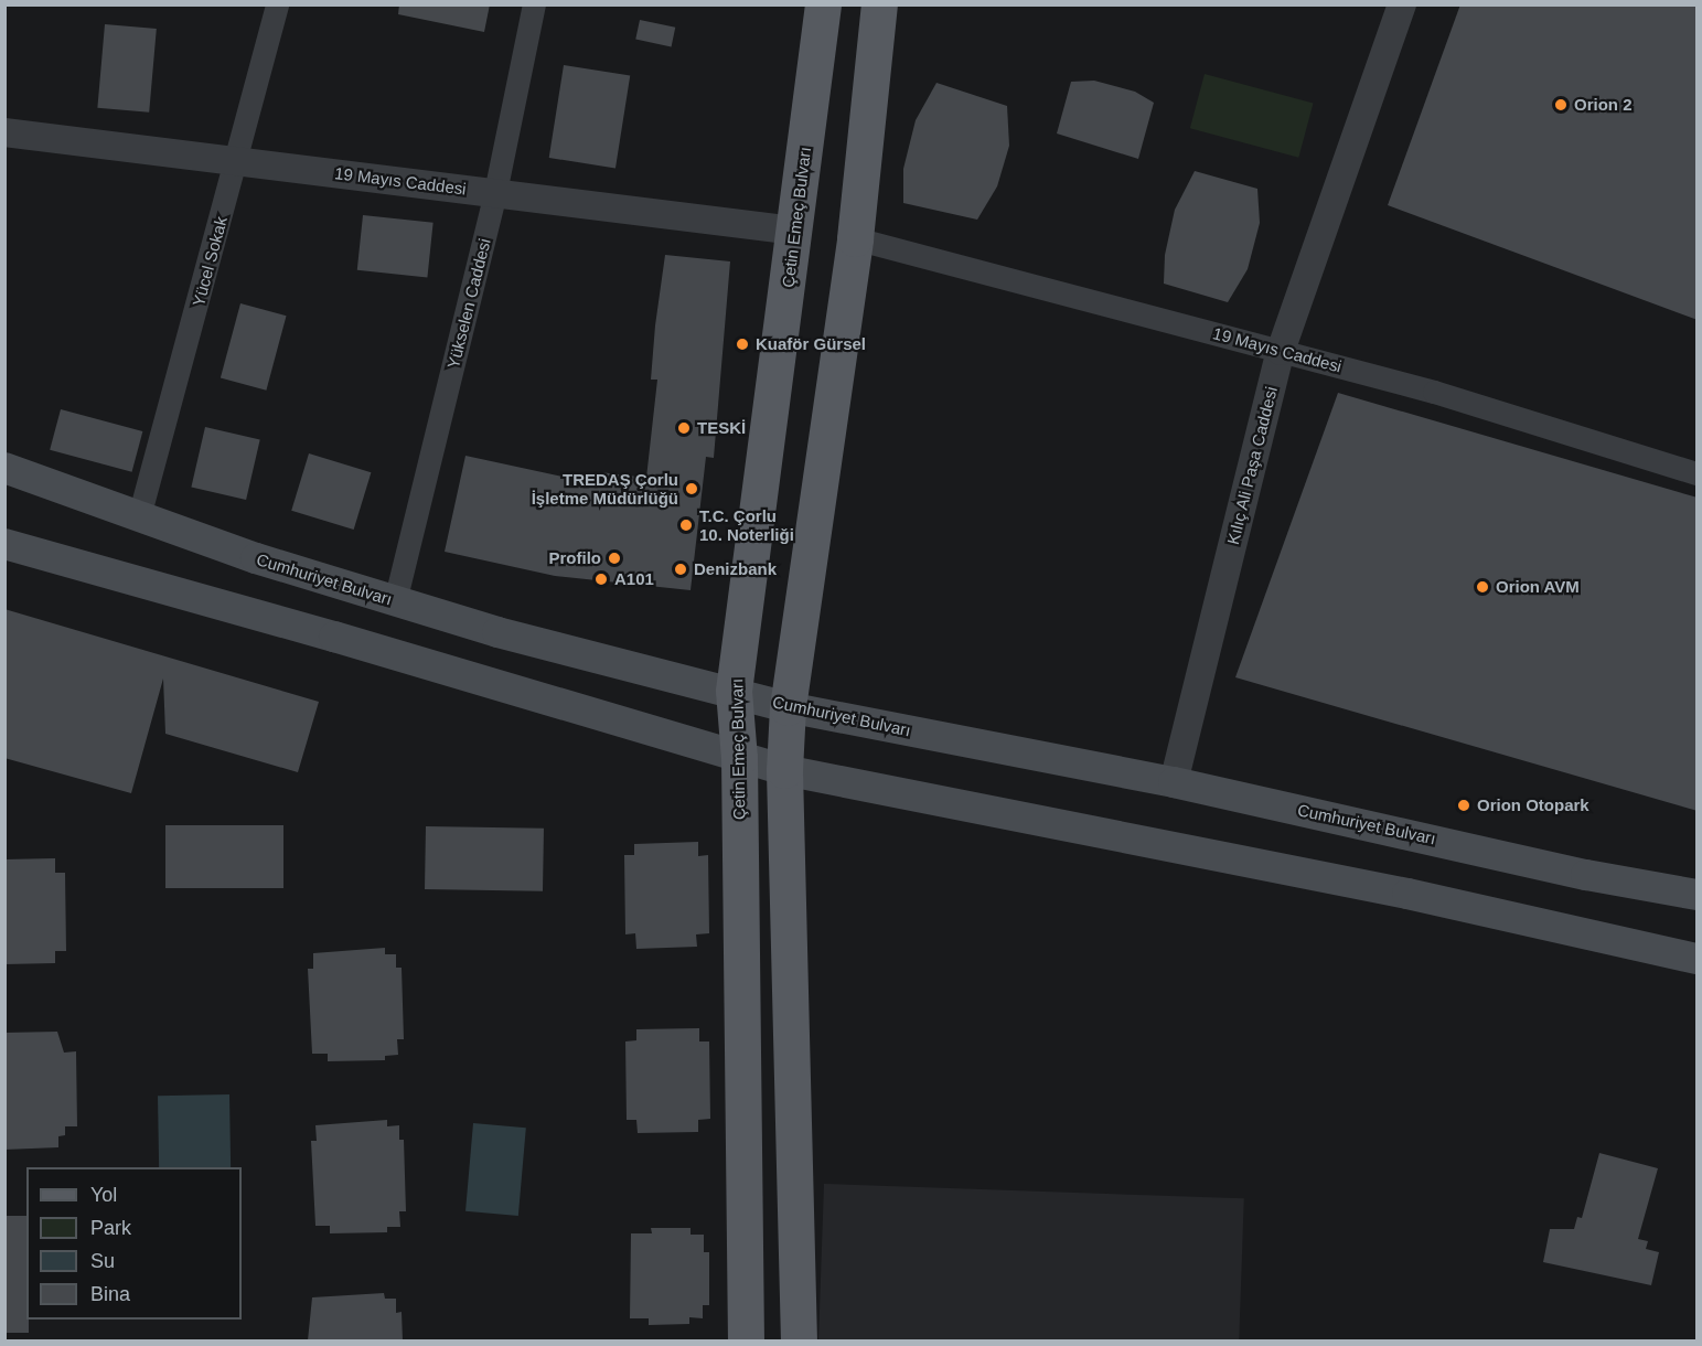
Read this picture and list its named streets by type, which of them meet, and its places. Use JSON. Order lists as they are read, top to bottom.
{
  "streets": {
    "main road": ["Çetin Emeç Bulvarı", "Cumhuriyet Bulvarı"],
    "street": [
      "19 Mayıs Caddesi",
      "Yücel Sokak",
      "Yükselen Caddesi",
      "Kılıç Ali Paşa Caddesi"
    ]
  },
  "crossings": [
    ["19 Mayıs Caddesi", "Çetin Emeç Bulvarı"],
    ["19 Mayıs Caddesi", "Yücel Sokak"],
    ["19 Mayıs Caddesi", "Yükselen Caddesi"],
    ["19 Mayıs Caddesi", "Kılıç Ali Paşa Caddesi"],
    ["Çetin Emeç Bulvarı", "Cumhuriyet Bulvarı"],
    ["Yücel Sokak", "Cumhuriyet Bulvarı"],
    ["Yükselen Caddesi", "Cumhuriyet Bulvarı"],
    ["Kılıç Ali Paşa Caddesi", "Cumhuriyet Bulvarı"]
  ],
  "places": [
    "Orion 2",
    "Kuaför Gürsel",
    "TESKİ",
    "TREDAŞ Çorlu İşletme Müdürlüğü",
    "T.C. Çorlu 10. Noterliği",
    "Profilo",
    "Denizbank",
    "A101",
    "Orion AVM",
    "Orion Otopark"
  ],
  "legend": [
    "Yol",
    "Park",
    "Su",
    "Bina"
  ]
}
